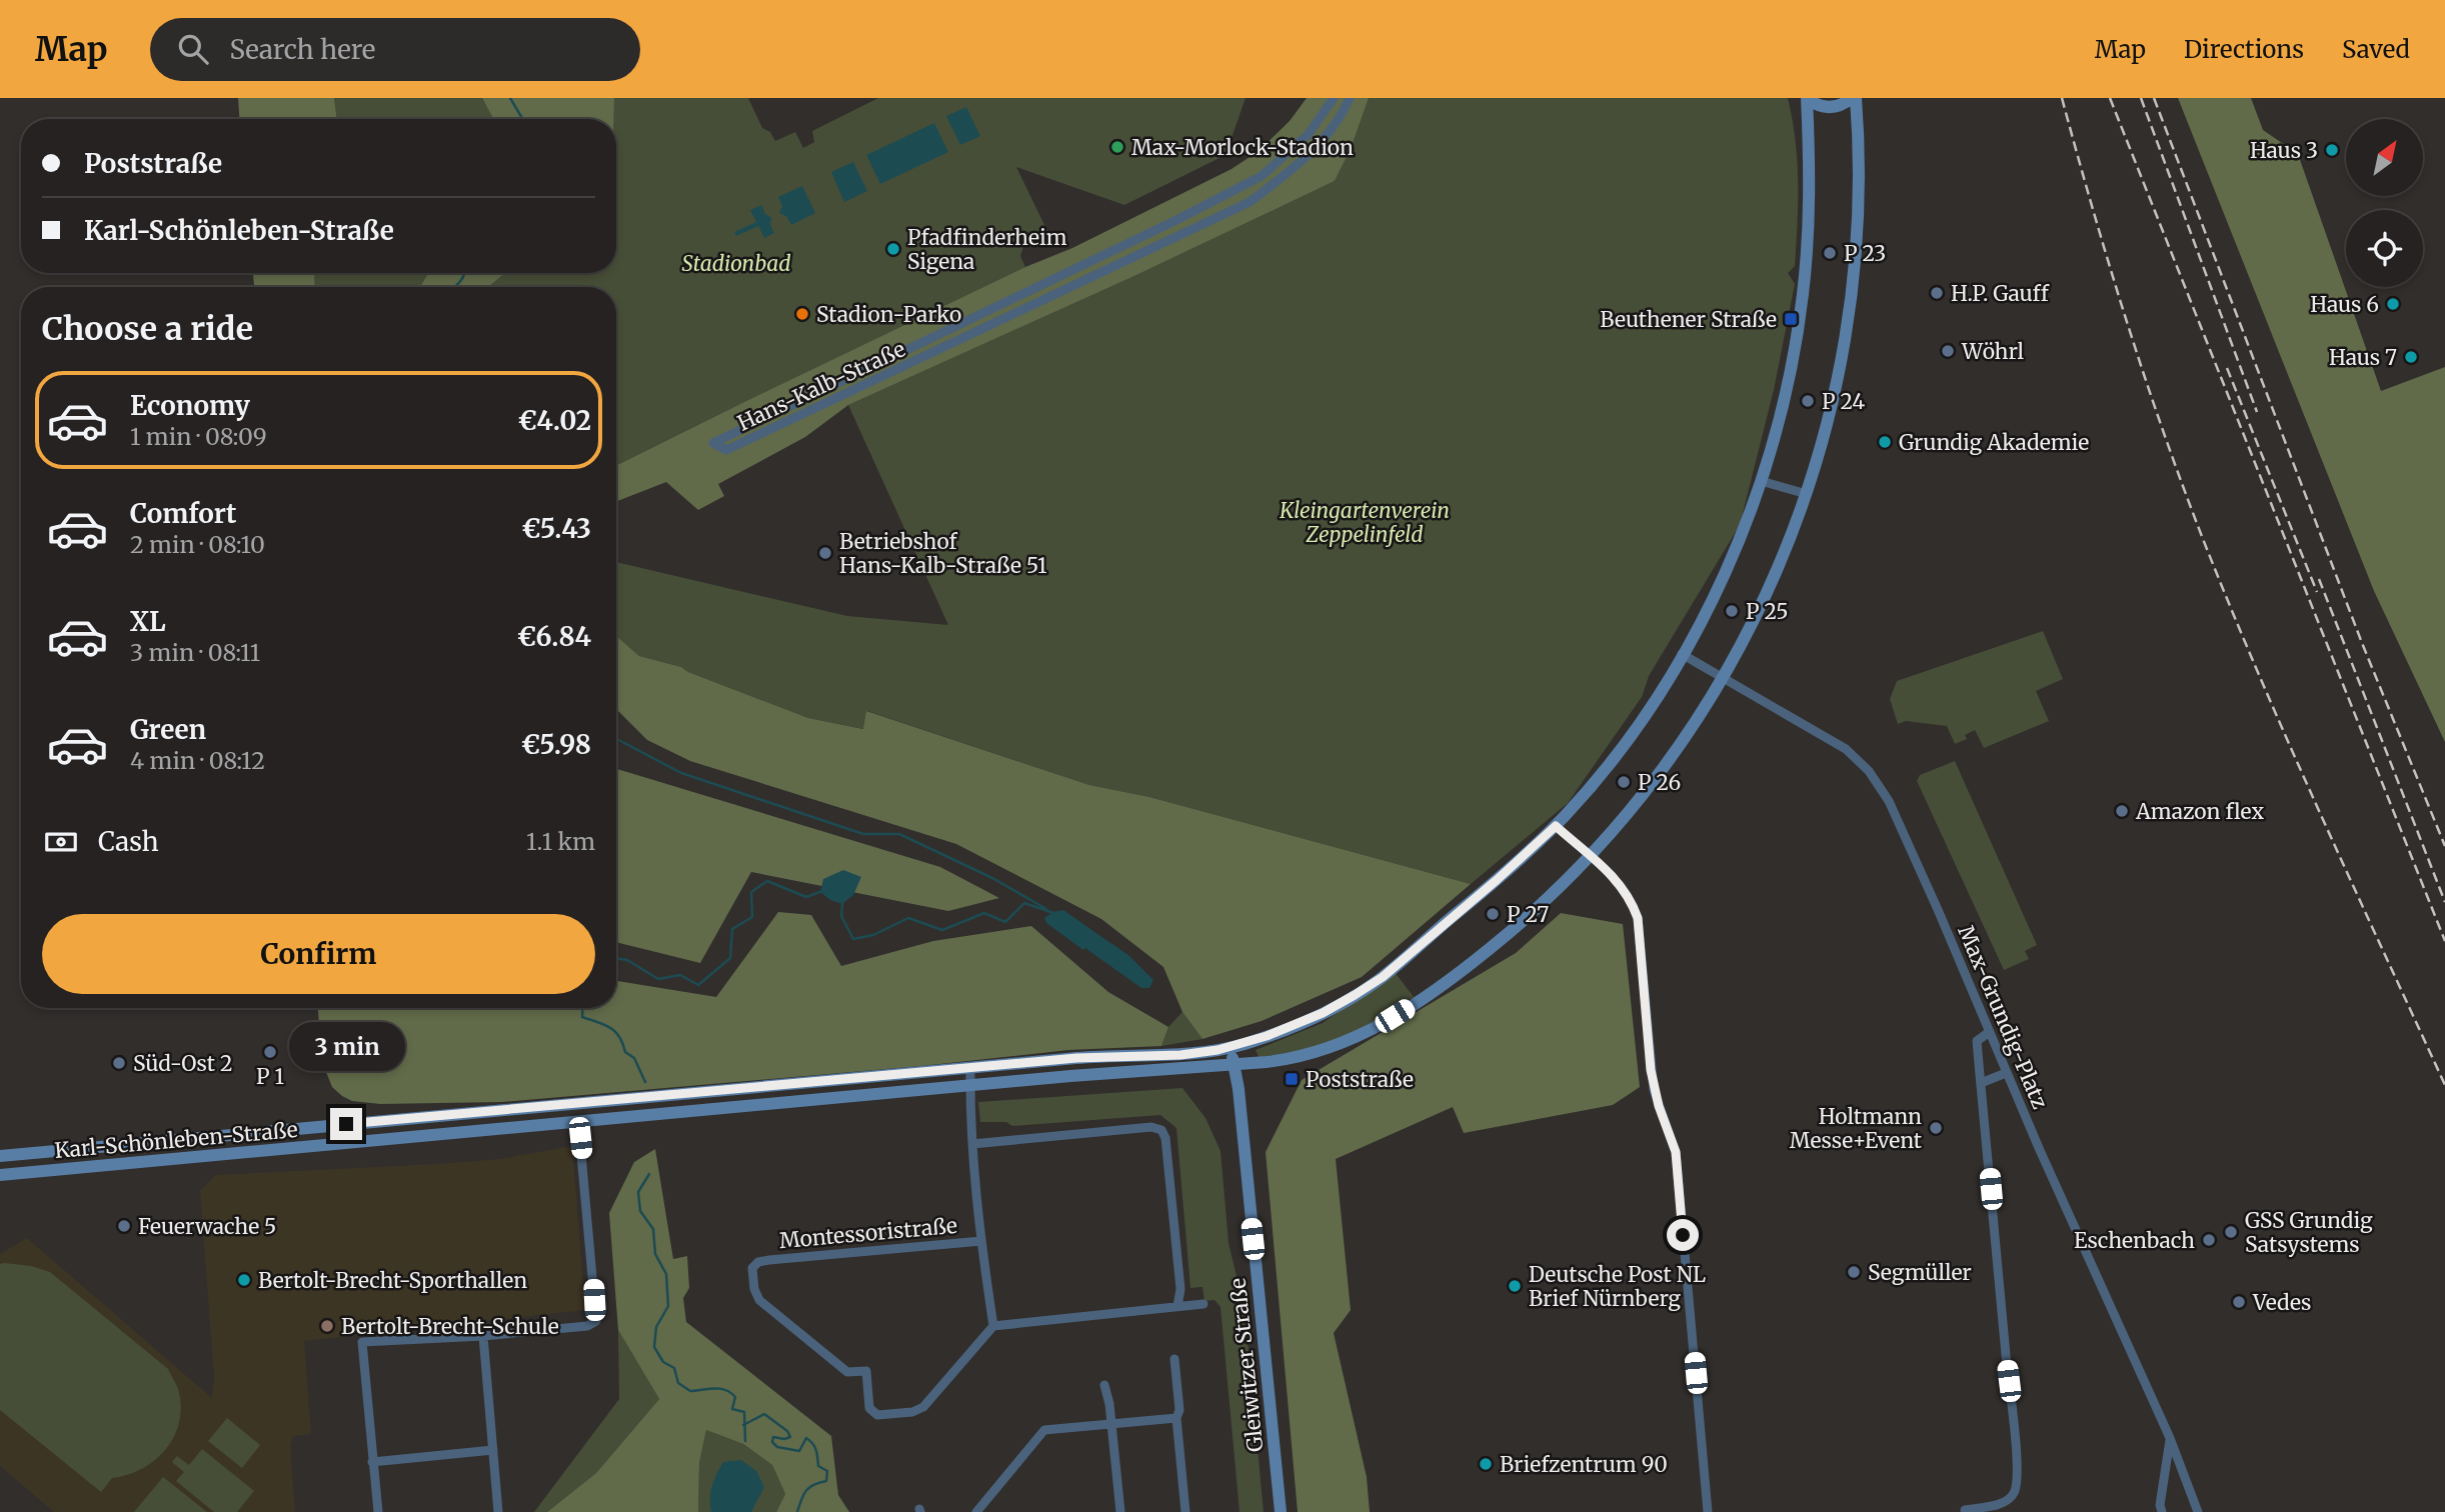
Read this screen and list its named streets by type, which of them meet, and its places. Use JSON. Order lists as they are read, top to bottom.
{
  "streets": {
    "main road": ["Karl-Schönleben-Straße", "Gleiwitzer Straße"],
    "street": ["Hans-Kalb-Straße", "Max-Grundig-Platz", "Montessoristraße"]
  },
  "crossings": [
    ["Karl-Schönleben-Straße", "Gleiwitzer Straße"]
  ],
  "parks": ["Stadionbad", "Kleingartenverein Zeppelinfeld"],
  "places": {
    "other": [
      "Max-Morlock-Stadion",
      "Haus 3",
      "Pfadfinderheim Sigena",
      "P 23",
      "H.P. Gauff",
      "Haus 6",
      "Stadion-Parko",
      "Wöhrl",
      "Haus 7",
      "P 24",
      "Grundig Akademie",
      "Betriebshof Hans-Kalb-Straße 51",
      "P 25",
      "P 26",
      "Amazon flex",
      "P 27",
      "P 1",
      "Süd-Ost 2",
      "Holtmann Messe+Event",
      "Feuerwache 5",
      "GSS Grundig Satsystems",
      "Eschenbach",
      "Segmüller",
      "Bertolt-Brecht-Sporthallen",
      "Deutsche Post NL Brief Nürnberg",
      "Vedes",
      "Bertolt-Brecht-Schule",
      "Briefzentrum 90"
    ],
    "transit": ["Beuthener Straße", "Poststraße"]
  },
  "north": "top right",
  "page": {
    "header": "Map",
    "search": "Search here",
    "nav": ["Map", "Directions", "Saved"],
    "banner": ["Poststraße", "Karl-Schönleben-Straße"],
    "heading": "Choose a ride",
    "list": [
      {
        "name": "Economy",
        "note": "1 min · 08:09",
        "value": "€4.02"
      },
      {
        "name": "Comfort",
        "note": "2 min · 08:10",
        "value": "€5.43"
      },
      {
        "name": "XL",
        "note": "3 min · 08:11",
        "value": "€6.84"
      },
      {
        "name": "Green",
        "note": "4 min · 08:12",
        "value": "€5.98"
      }
    ],
    "pay": ["Cash", "1.1 km"],
    "buttons": "Confirm",
    "bubble": "3 min"
  }
}
